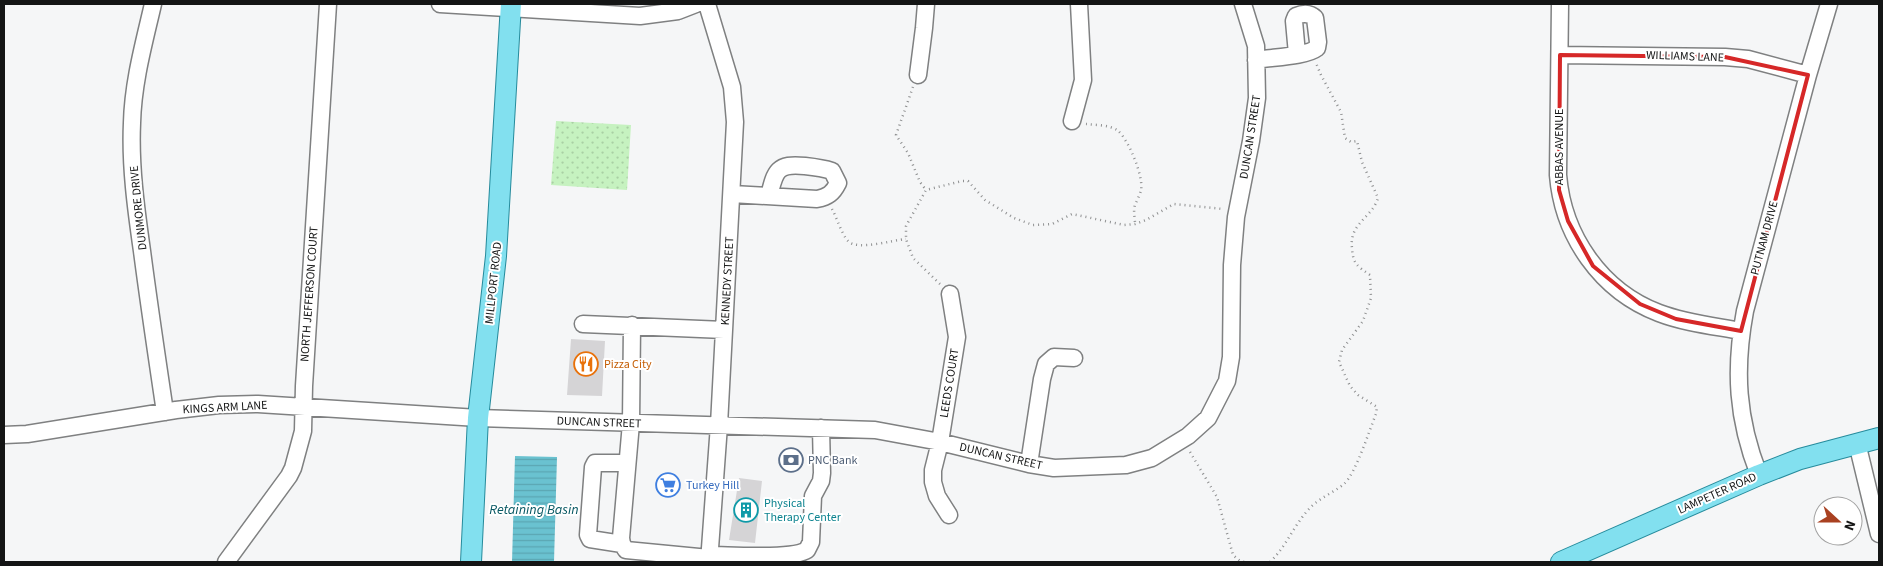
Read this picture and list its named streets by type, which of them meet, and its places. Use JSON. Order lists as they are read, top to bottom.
{
  "streets": {
    "main road": ["MILLPORT ROAD", "LAMPETER ROAD"],
    "street": [
      "WILLIAMS LANE",
      "DUNCAN STREET",
      "ABBAS AVENUE",
      "DUNMORE DRIVE",
      "PUTNAM DRIVE",
      "KENNEDY STREET",
      "NORTH JEFFERSON COURT",
      "LEEDS COURT",
      "KINGS ARM LANE"
    ]
  },
  "crossings": [
    ["WILLIAMS LANE", "ABBAS AVENUE"],
    ["WILLIAMS LANE", "PUTNAM DRIVE"],
    ["DUNCAN STREET", "KENNEDY STREET"],
    ["DUNCAN STREET", "MILLPORT ROAD"],
    ["DUNCAN STREET", "LEEDS COURT"],
    ["DUNCAN STREET", "KINGS ARM LANE"],
    ["ABBAS AVENUE", "PUTNAM DRIVE"],
    ["DUNMORE DRIVE", "KINGS ARM LANE"],
    ["PUTNAM DRIVE", "LAMPETER ROAD"],
    ["MILLPORT ROAD", "KINGS ARM LANE"],
    ["NORTH JEFFERSON COURT", "KINGS ARM LANE"]
  ],
  "water": ["Retaining Basin"],
  "places": {
    "restaurant": ["Pizza City"],
    "bank": ["PNC Bank"],
    "supermarket": ["Turkey Hill"],
    "building": ["Physical Therapy Center"]
  },
  "north": "right"
}
